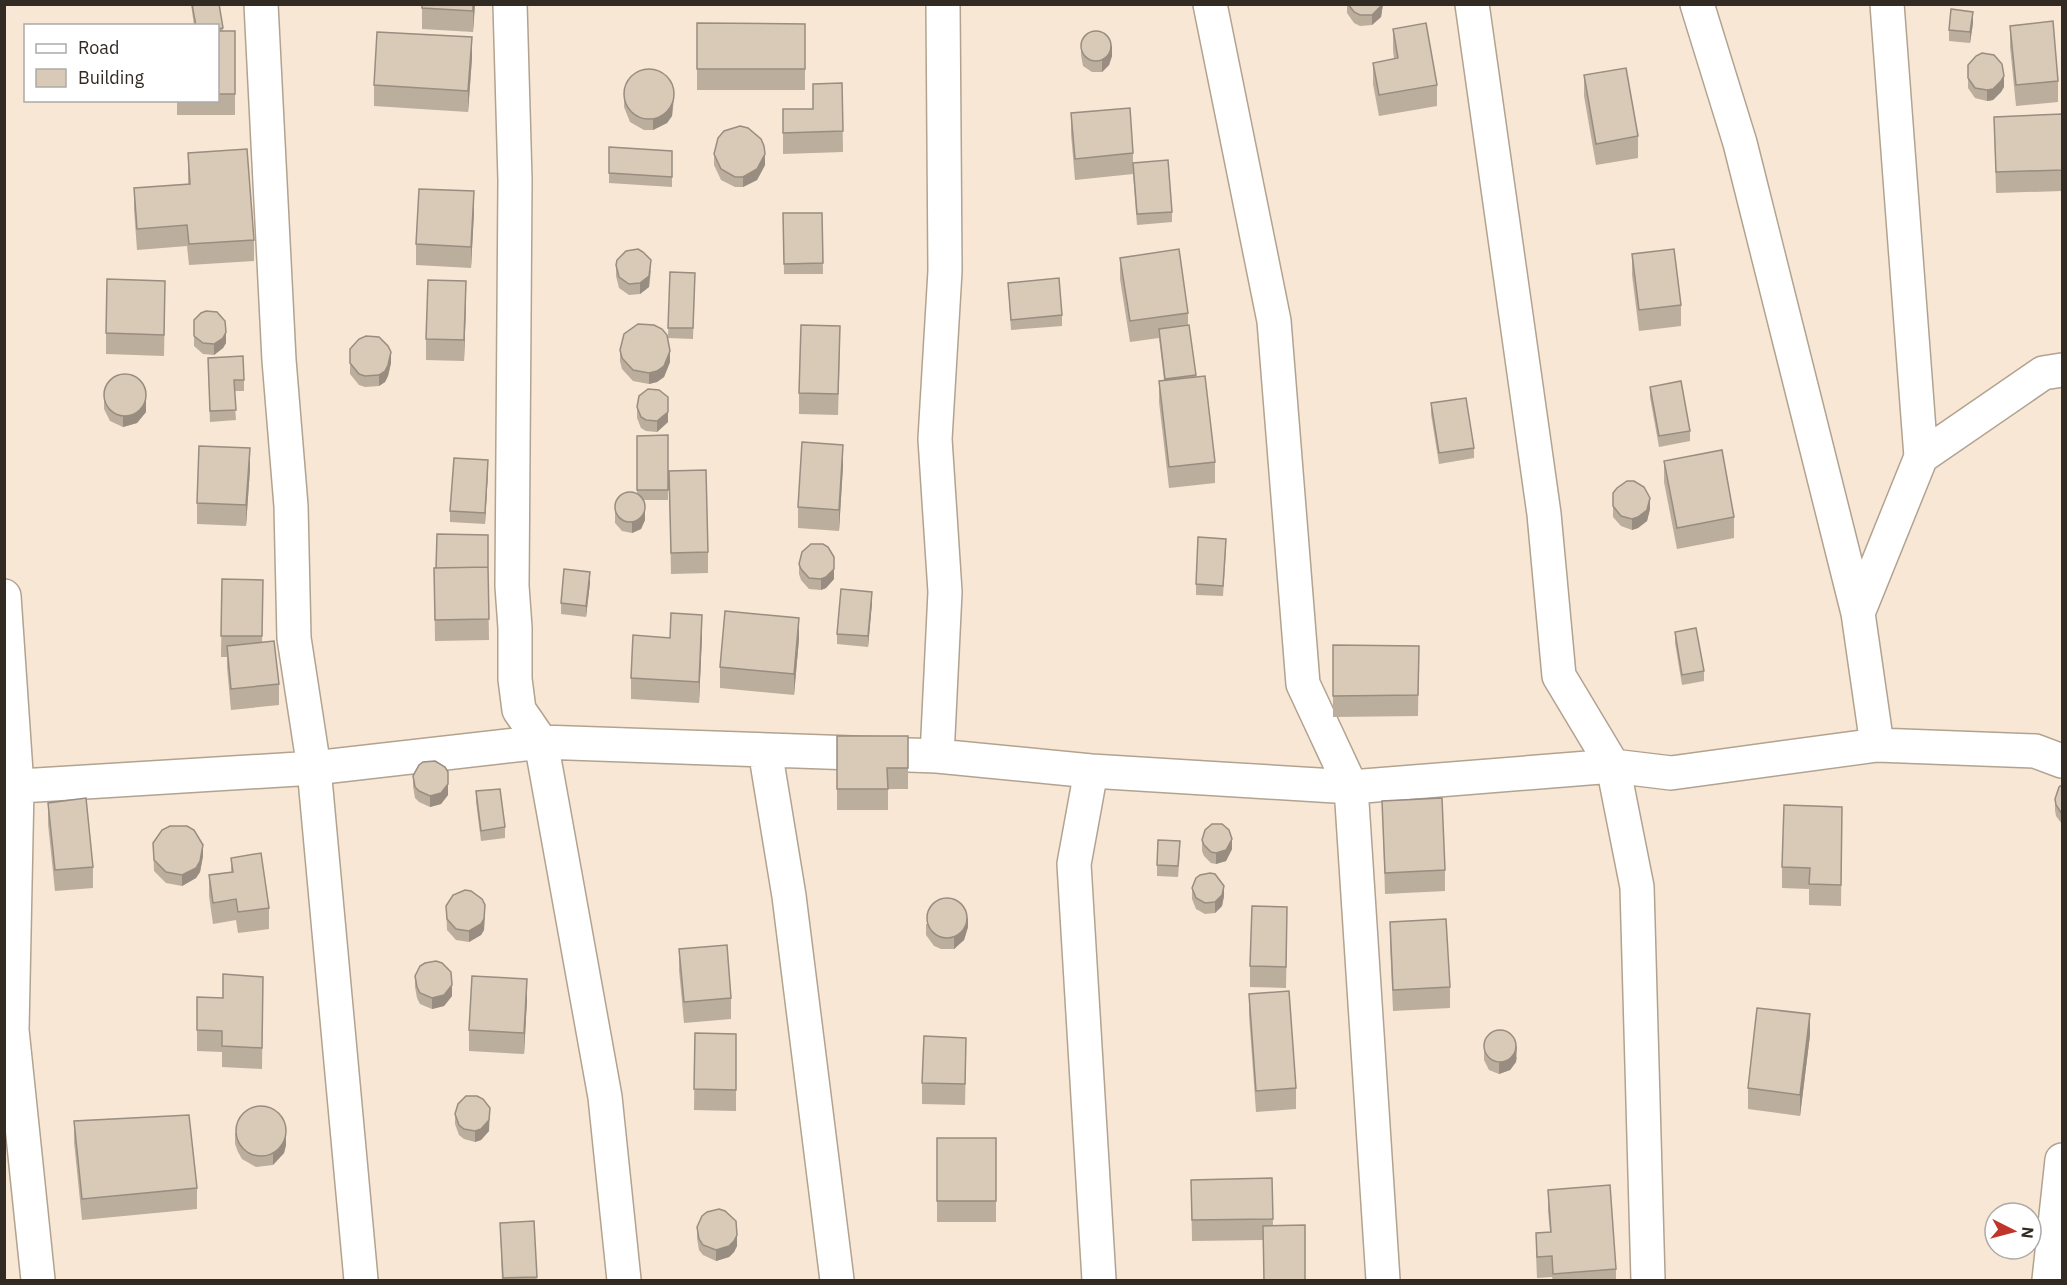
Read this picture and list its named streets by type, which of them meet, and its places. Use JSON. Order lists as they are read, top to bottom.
{
  "legend": ["Road", "Building"],
  "north": "right"
}
